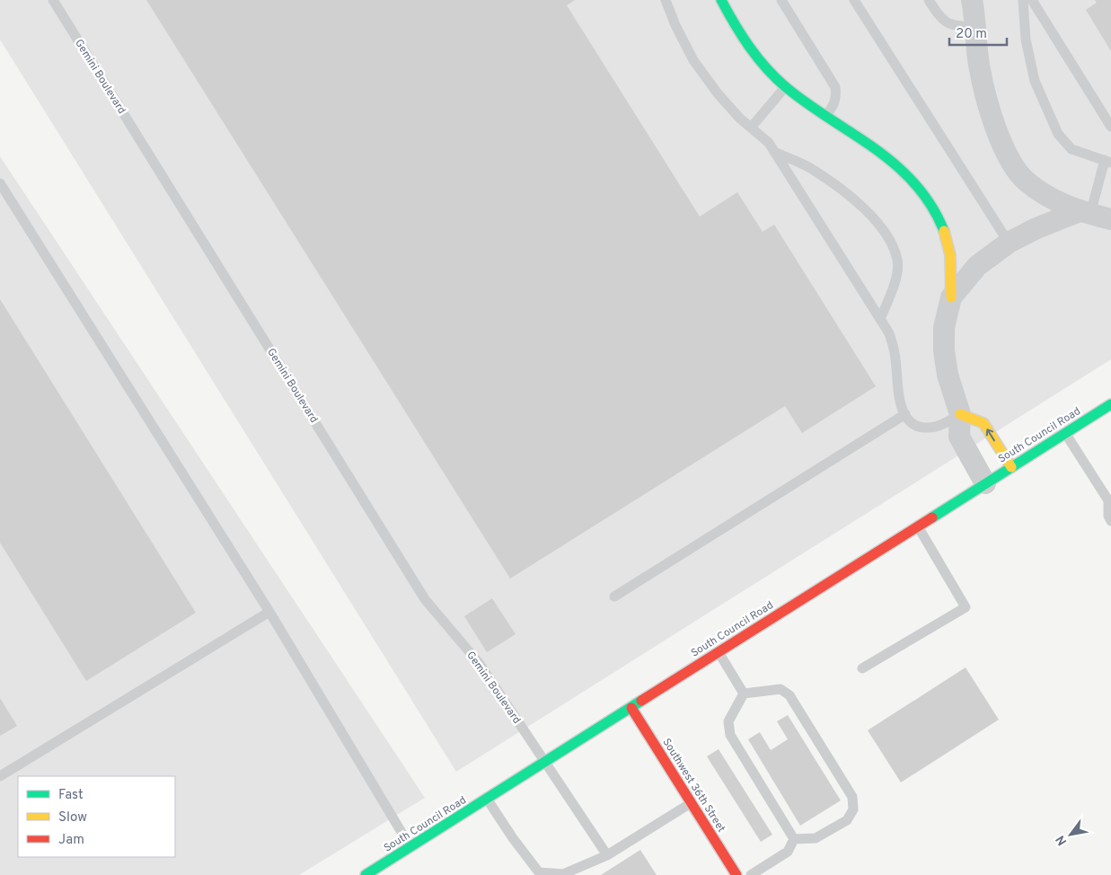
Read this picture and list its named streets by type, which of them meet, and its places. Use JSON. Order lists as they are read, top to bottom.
{
  "streets": {
    "main road": ["South Council Road", "Southwest 36th Street"],
    "lane": ["Gemini Boulevard"]
  },
  "crossings": [
    ["Gemini Boulevard", "South Council Road"],
    ["South Council Road", "Southwest 36th Street"]
  ],
  "legend": ["Fast", "Slow", "Jam"],
  "scale_bar": "20 m",
  "north": "bottom left"
}
